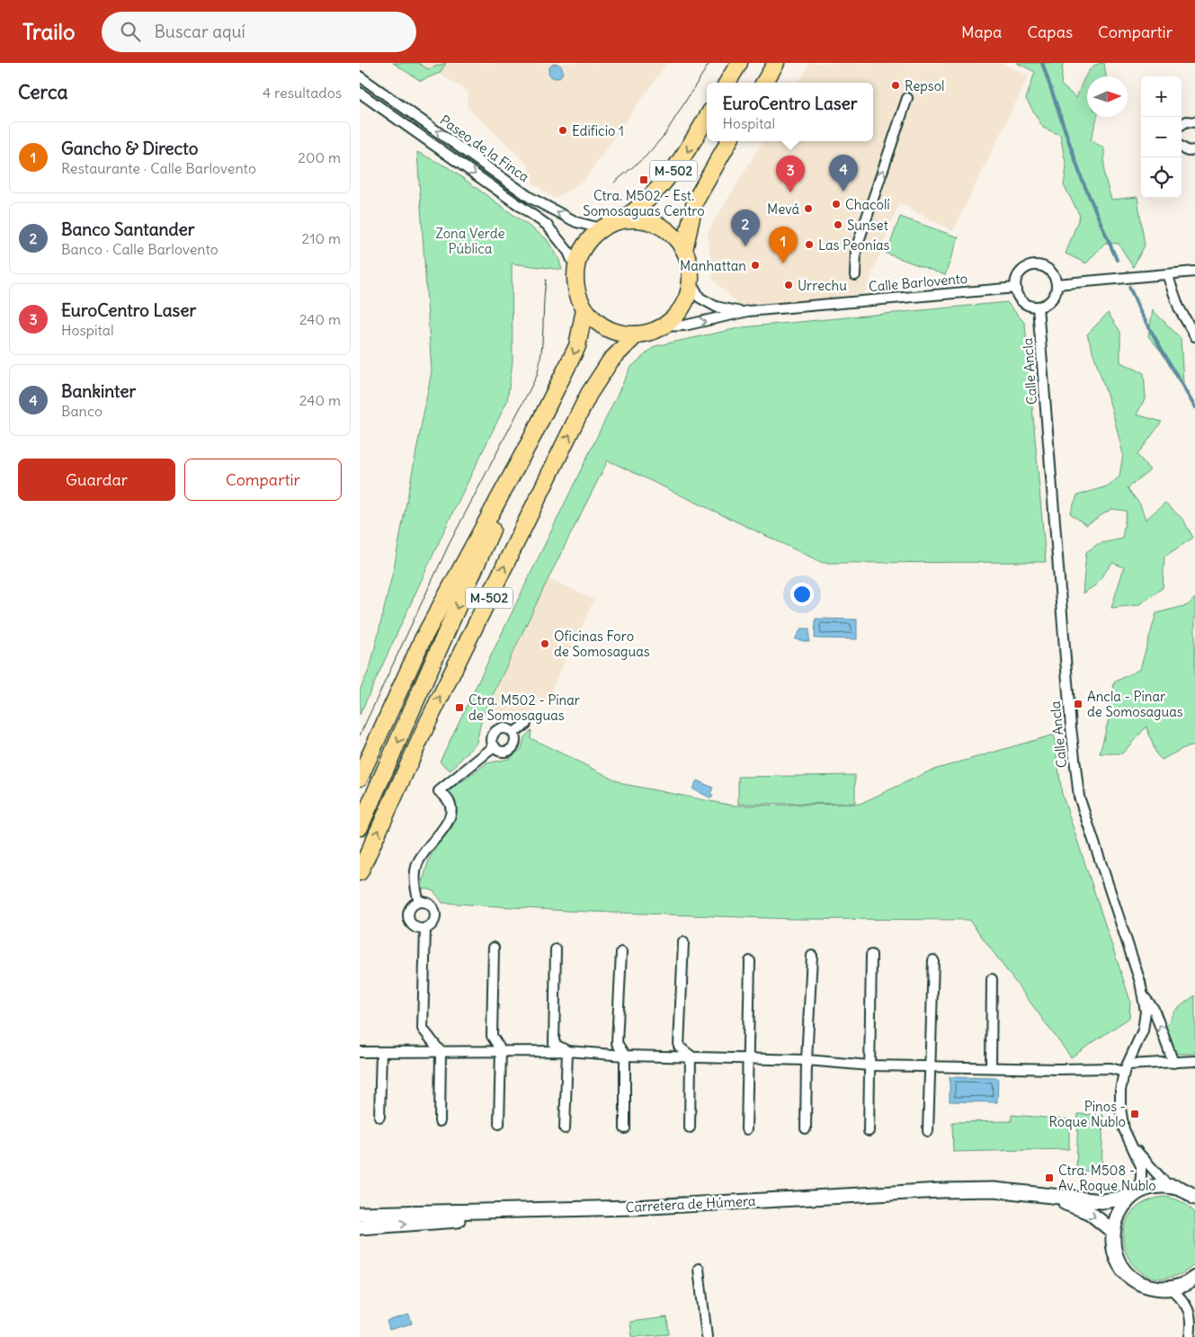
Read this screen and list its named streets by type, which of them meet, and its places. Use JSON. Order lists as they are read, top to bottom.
{
  "streets": {
    "highway": ["M-502"],
    "main road": ["Carretera de Húmera"],
    "street": ["Paseo de la Finca", "Calle Barlovento", "Calle Ancla"]
  },
  "crossings": [
    ["Paseo de la Finca", "M-502"],
    ["Paseo de la Finca", "Calle Barlovento"],
    ["M-502", "Calle Barlovento"],
    ["Calle Barlovento", "Calle Ancla"]
  ],
  "parks": ["Zona Verde Pública"],
  "places": {
    "other": [
      "Repsol",
      "Edificio 1",
      "Chacolí",
      "Mevá",
      "Sunset",
      "Las Peonías",
      "Manhattan",
      "Urrechu",
      "Oficinas Foro de Somosaguas"
    ],
    "transit": [
      "Ctra. M502 - Est. Somosaguas Centro",
      "Ancla - Pinar de Somosaguas",
      "Ctra. M502 - Pinar de Somosaguas",
      "Pinos - Roque Nublo",
      "Ctra. M508 - Av. Roque Nublo"
    ]
  },
  "north": "right",
  "page": {
    "header": "Trailo",
    "search": "Buscar aquí",
    "nav": ["Mapa", "Capas", "Compartir"],
    "heading": ["Cerca", "4 resultados"],
    "map_buttons": ["+", "−"],
    "popup": ["EuroCentro Laser", "Hospital"],
    "list": [
      {
        "mark": "1",
        "name": "Gancho & Directo",
        "note": "Restaurante · Calle Barlovento",
        "value": "200 m"
      },
      {
        "mark": "2",
        "name": "Banco Santander",
        "note": "Banco · Calle Barlovento",
        "value": "210 m"
      },
      {
        "mark": "3",
        "name": "EuroCentro Laser",
        "note": "Hospital",
        "value": "240 m"
      },
      {
        "mark": "4",
        "name": "Bankinter",
        "note": "Banco",
        "value": "240 m"
      }
    ],
    "pins": [
      "4",
      "3",
      "2",
      "1"
    ],
    "buttons": ["Guardar", "Compartir"]
  }
}
